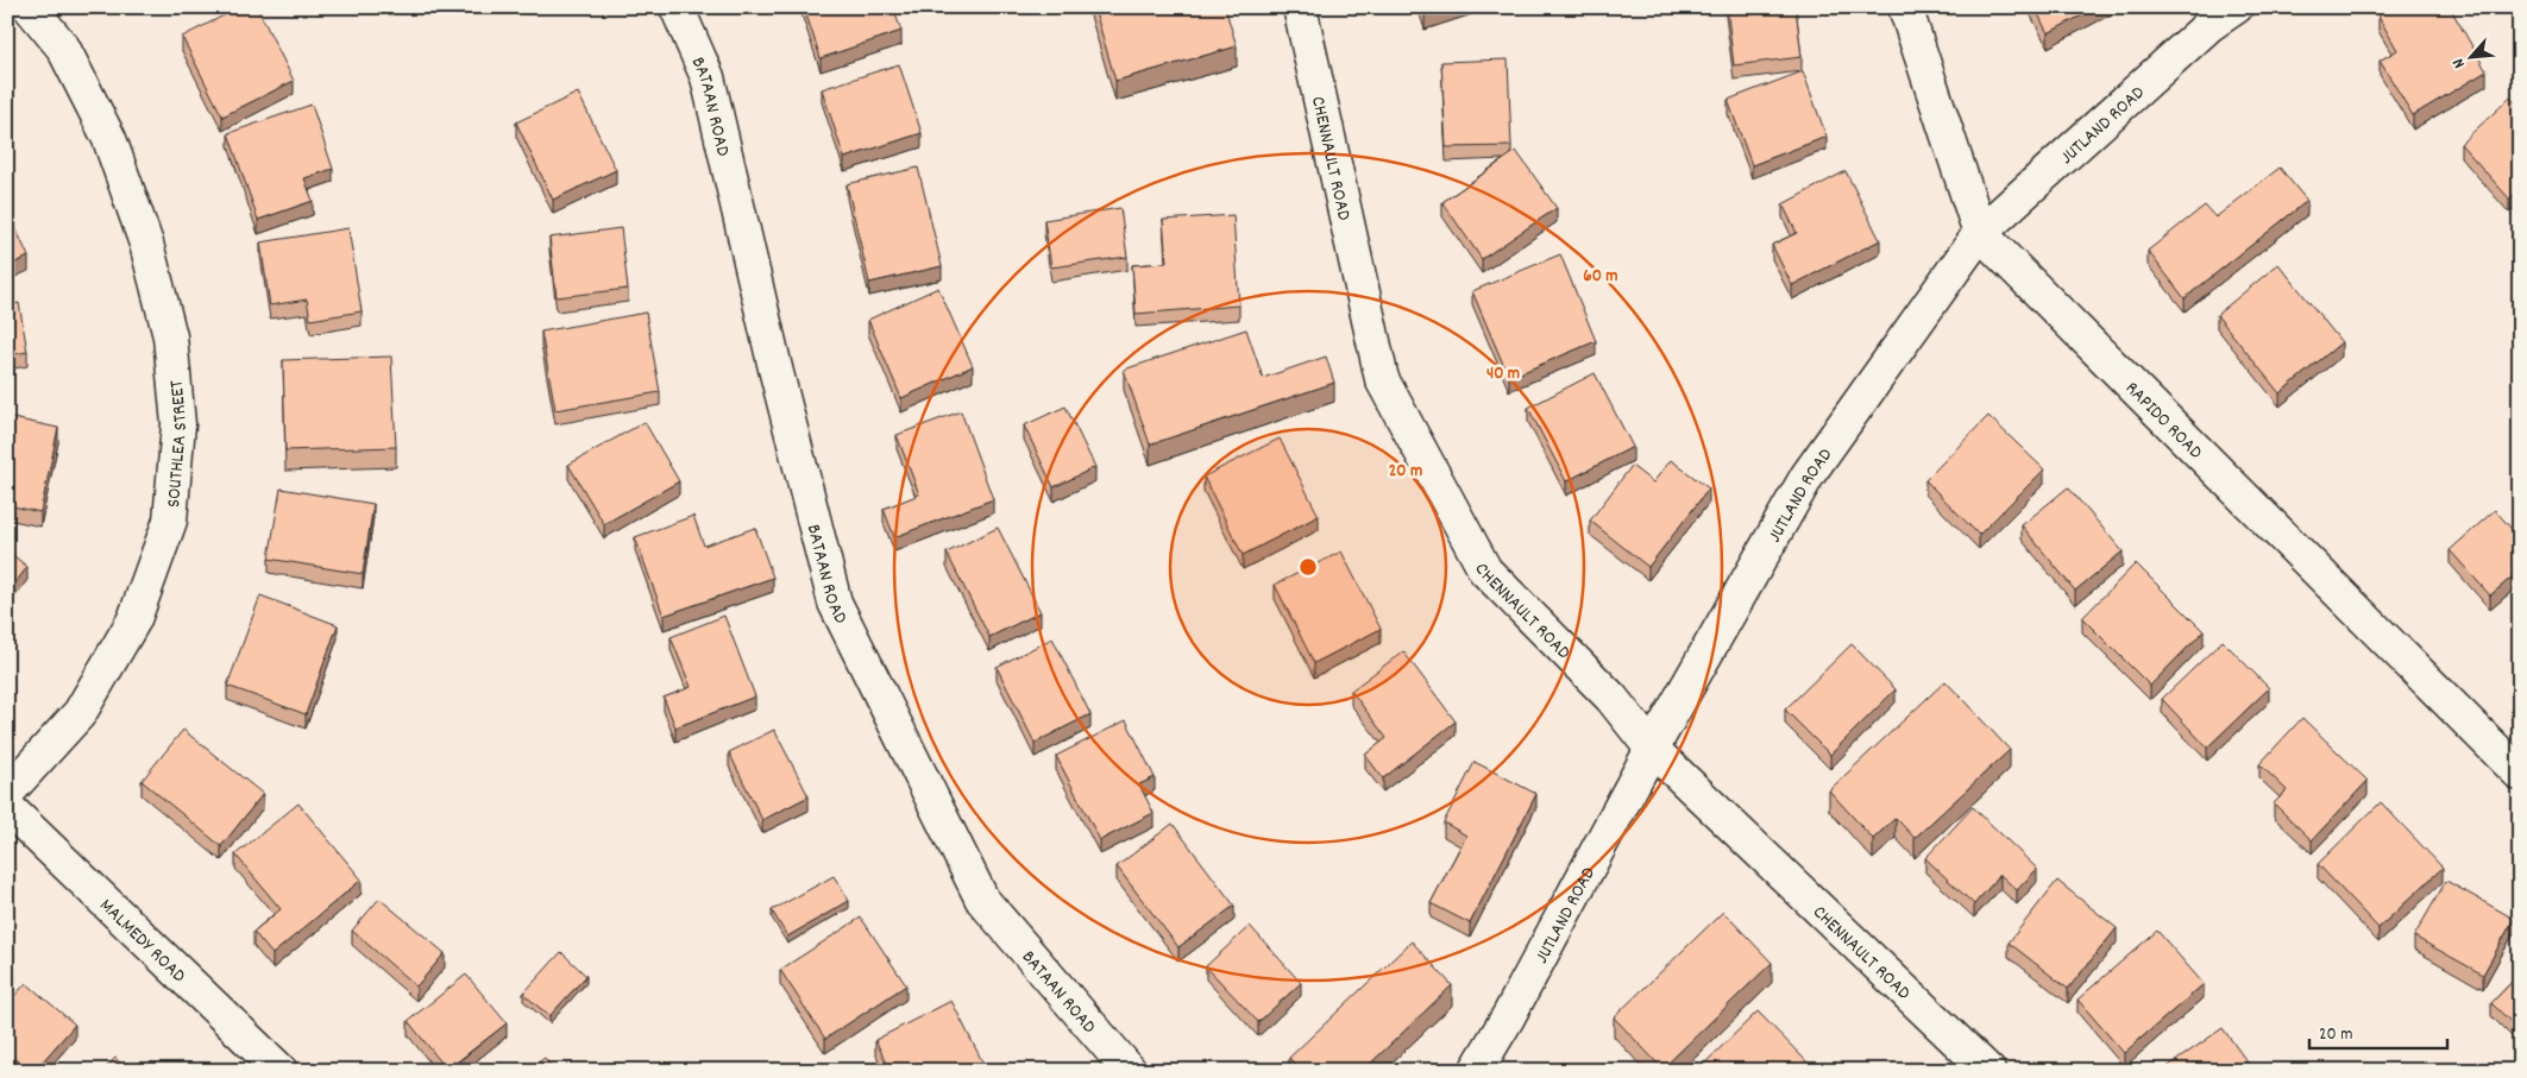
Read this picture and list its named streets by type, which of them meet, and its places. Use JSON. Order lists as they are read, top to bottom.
{
  "streets": {
    "street": [
      "BATAAN ROAD",
      "JUTLAND ROAD",
      "CHENNAULT ROAD",
      "RAPIDO ROAD",
      "SOUTHLEA STREET",
      "MALMEDY ROAD"
    ]
  },
  "crossings": [
    ["JUTLAND ROAD", "CHENNAULT ROAD"],
    ["JUTLAND ROAD", "RAPIDO ROAD"]
  ],
  "scale_bar": "20 m",
  "north": "bottom left",
  "rings": ["60 m", "40 m", "20 m"]
}
